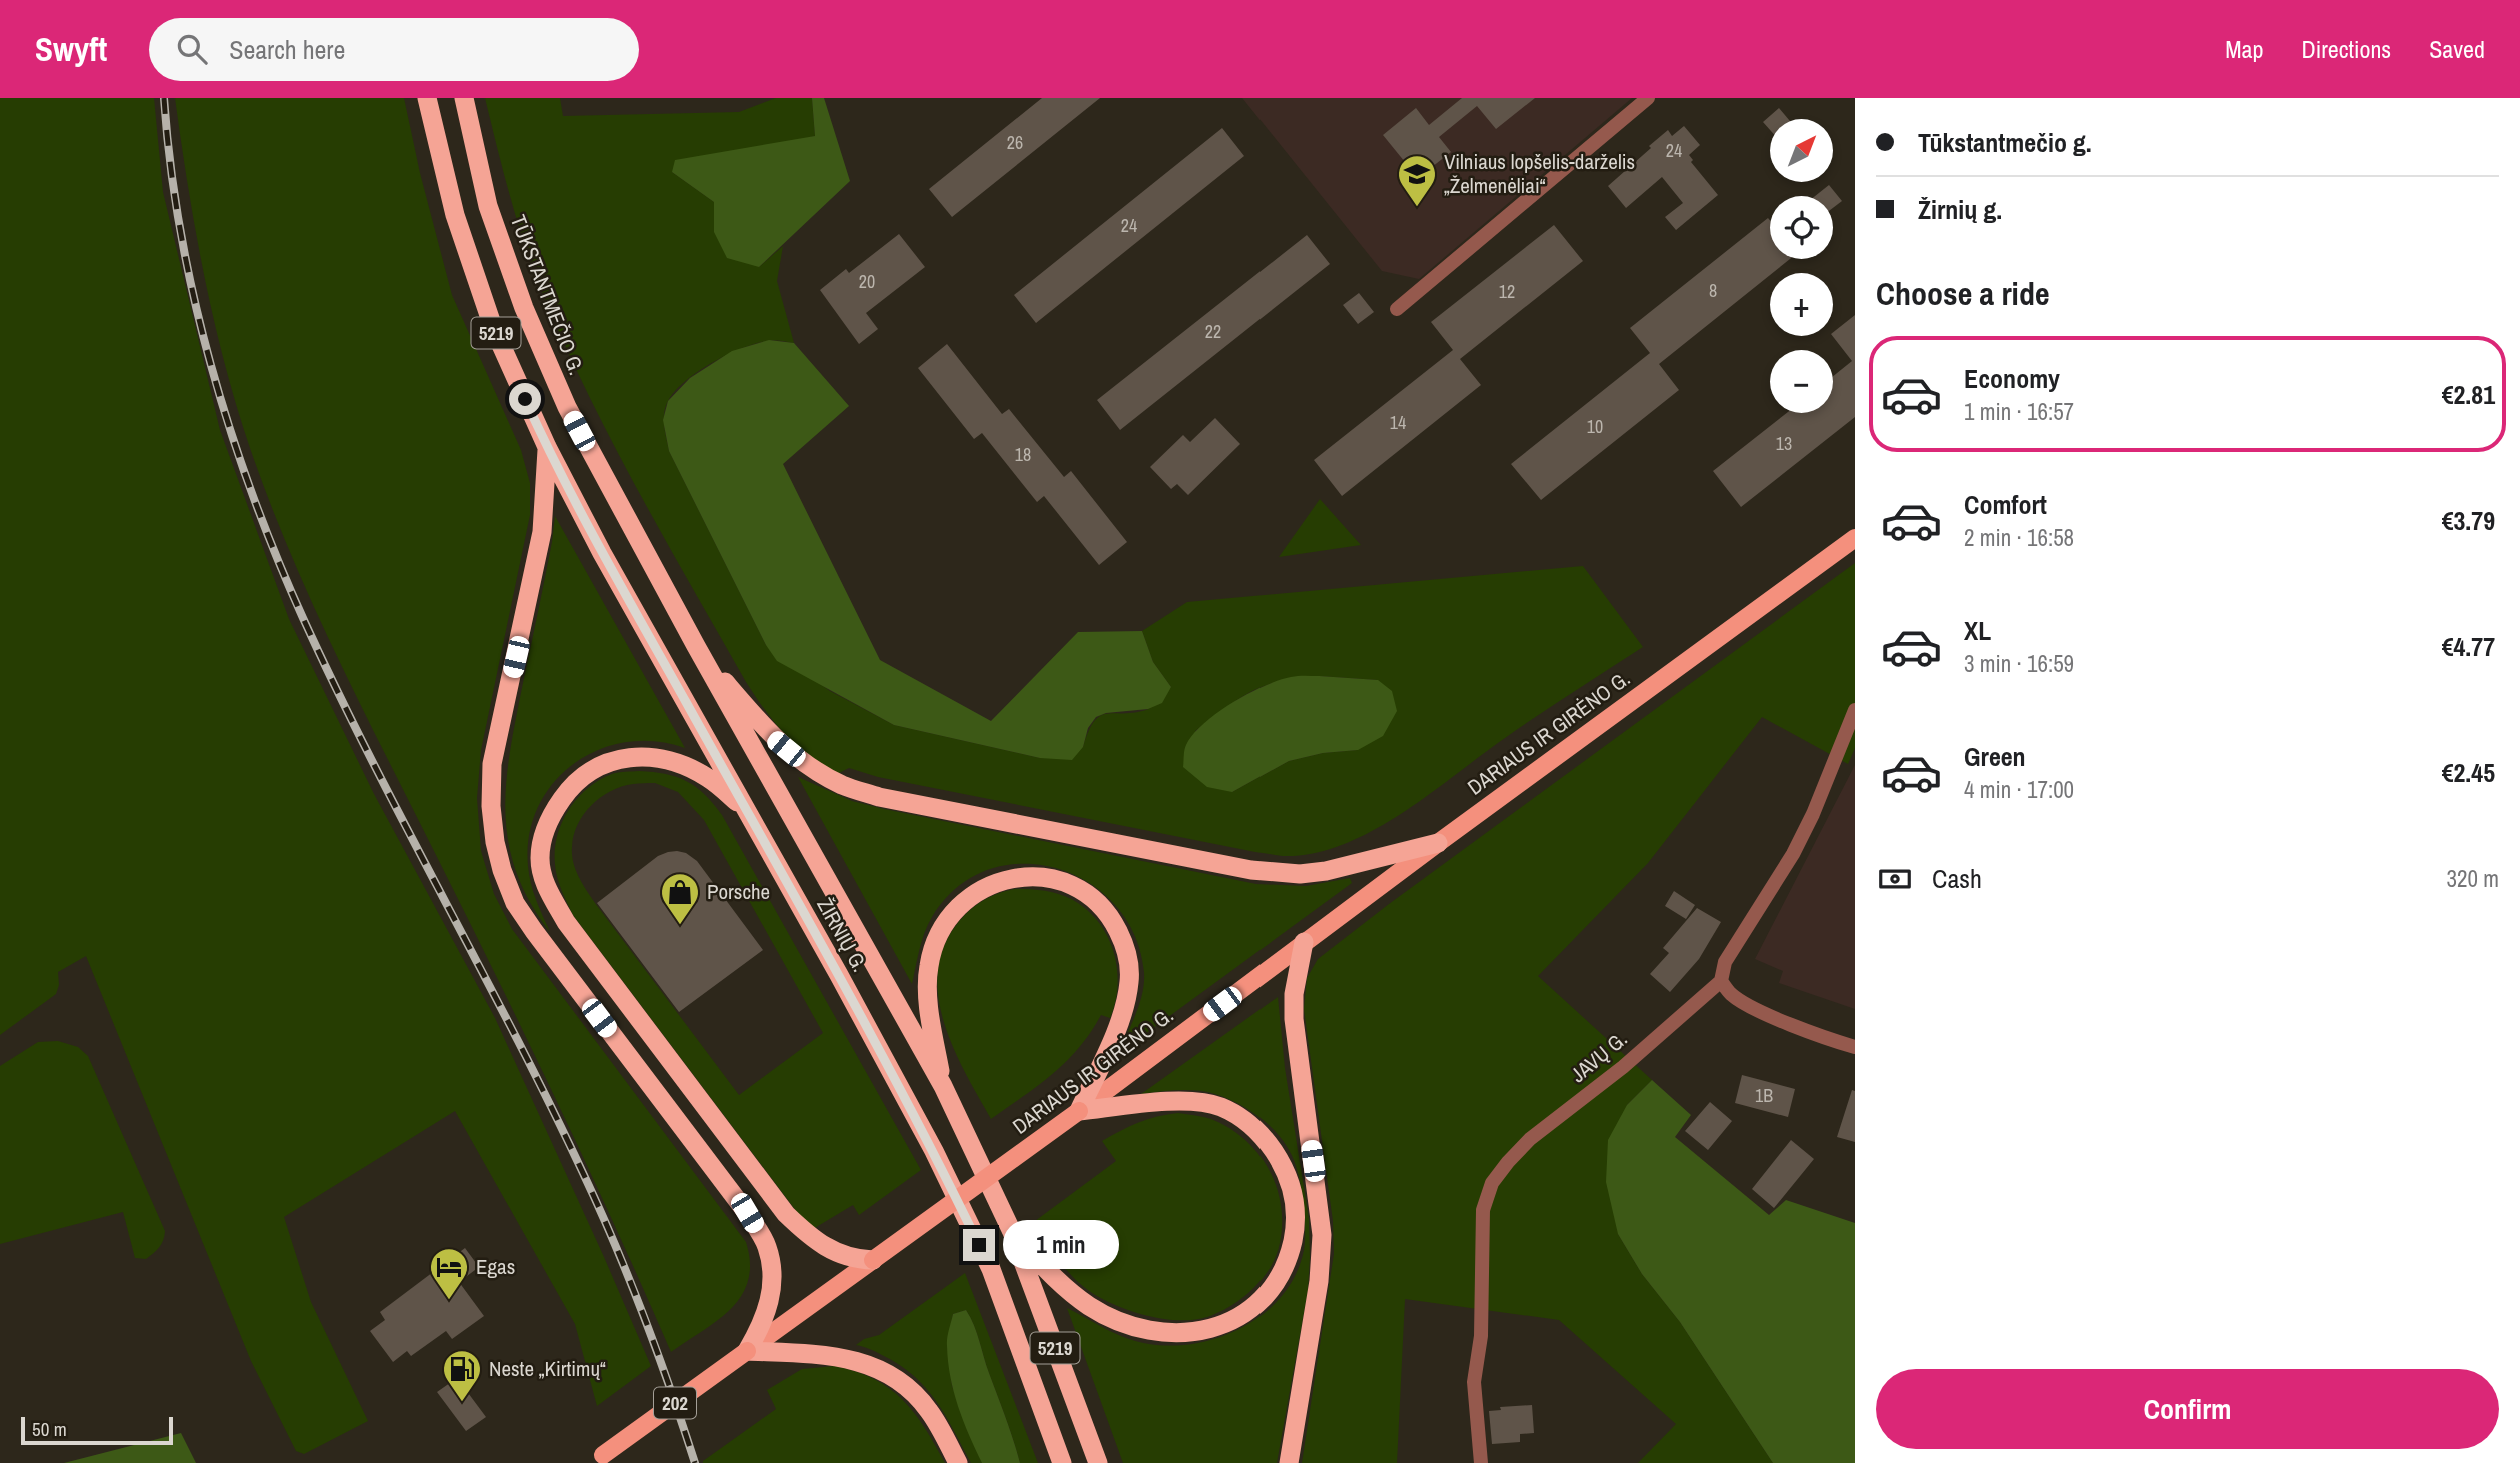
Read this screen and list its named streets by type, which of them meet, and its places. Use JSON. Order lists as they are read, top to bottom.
{
  "streets": {
    "highway": ["TŪKSTANTMEČIO G.", "5219", "ŽIRNIŲ G."],
    "main road": ["DARIAUS IR GIRĖNO G.", "202"],
    "street": ["JAVŲ G."]
  },
  "crossings": [
    ["TŪKSTANTMEČIO G.", "ŽIRNIŲ G."],
    ["5219", "ŽIRNIŲ G."]
  ],
  "places": {
    "school or university": ["Vilniaus lopšelis-darželis „Želmenėliai“"],
    "shop": ["Porsche"],
    "hotel": ["Egas"],
    "fuel station": ["Neste „Kirtimų“"]
  },
  "house_numbers": [
    "26",
    "24",
    "24",
    "20",
    "8",
    "12",
    "22",
    "14",
    "10",
    "13",
    "18",
    "1B"
  ],
  "scale_bar": "50 m",
  "north": "top right",
  "page": {
    "header": "Swyft",
    "search": "Search here",
    "nav": ["Map", "Directions", "Saved"],
    "banner": ["Tūkstantmečio g.", "Žirnių g."],
    "map_buttons": ["+", "−"],
    "heading": "Choose a ride",
    "list": [
      {
        "name": "Economy",
        "note": "1 min · 16:57",
        "value": "€2.81"
      },
      {
        "name": "Comfort",
        "note": "2 min · 16:58",
        "value": "€3.79"
      },
      {
        "name": "XL",
        "note": "3 min · 16:59",
        "value": "€4.77"
      },
      {
        "name": "Green",
        "note": "4 min · 17:00",
        "value": "€2.45"
      }
    ],
    "pay": ["Cash", "320 m"],
    "bubble": "1 min",
    "buttons": "Confirm",
    "scale": "50 m"
  }
}
